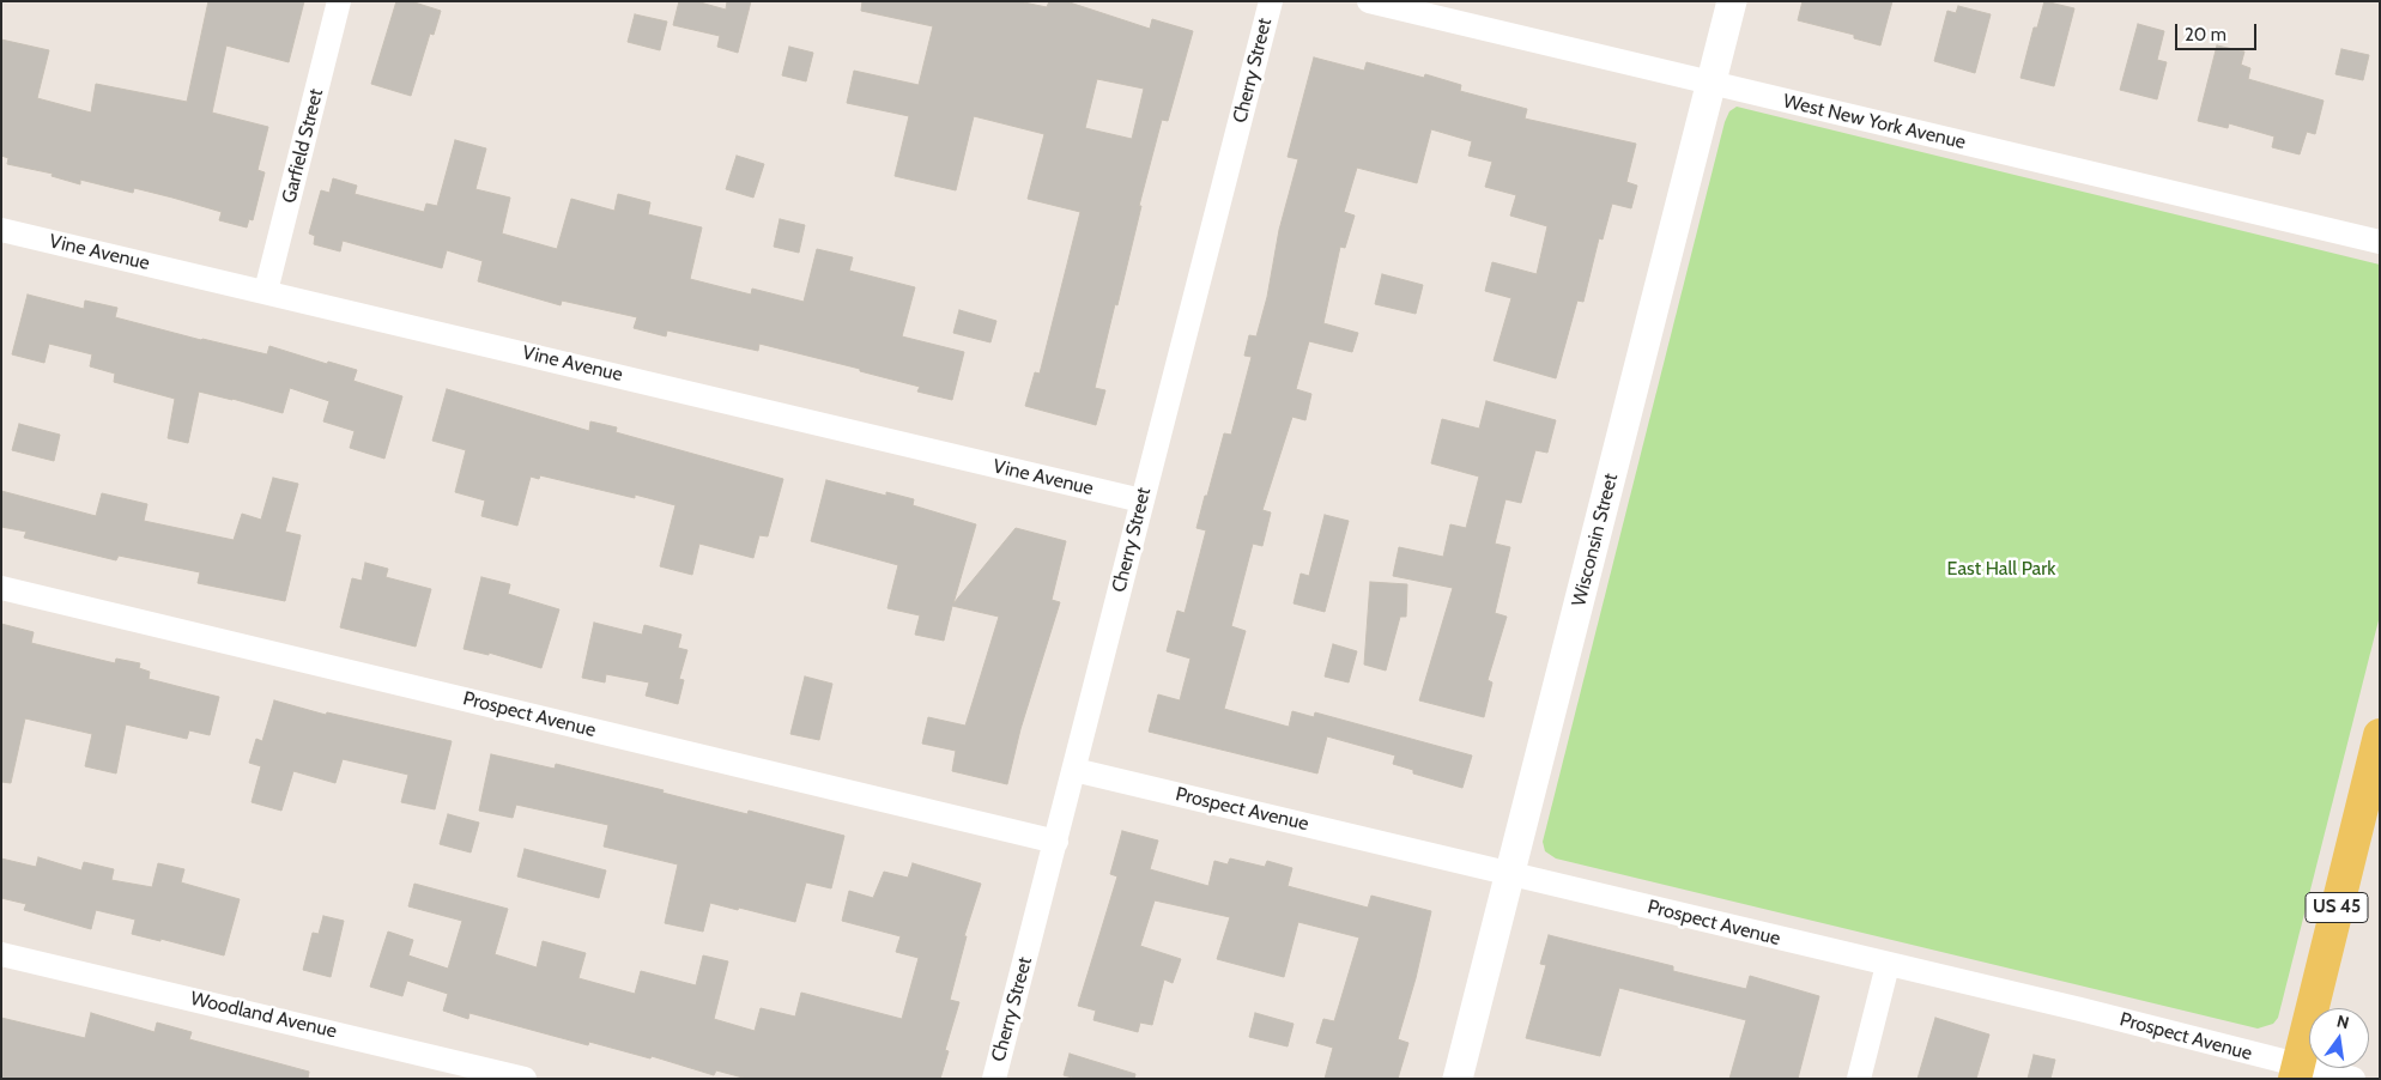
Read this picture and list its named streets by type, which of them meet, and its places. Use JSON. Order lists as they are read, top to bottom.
{
  "streets": {
    "main road": ["US 45"],
    "street": [
      "Cherry Street",
      "West New York Avenue",
      "Garfield Street",
      "Vine Avenue",
      "Wisconsin Street",
      "Prospect Avenue",
      "Woodland Avenue"
    ]
  },
  "crossings": [
    ["Cherry Street", "Vine Avenue"],
    ["Cherry Street", "Prospect Avenue"],
    ["West New York Avenue", "Wisconsin Street"],
    ["Garfield Street", "Vine Avenue"],
    ["Wisconsin Street", "Prospect Avenue"],
    ["Prospect Avenue", "US 45"]
  ],
  "parks": ["East Hall Park"],
  "scale_bar": "20 m",
  "north": "top"
}
